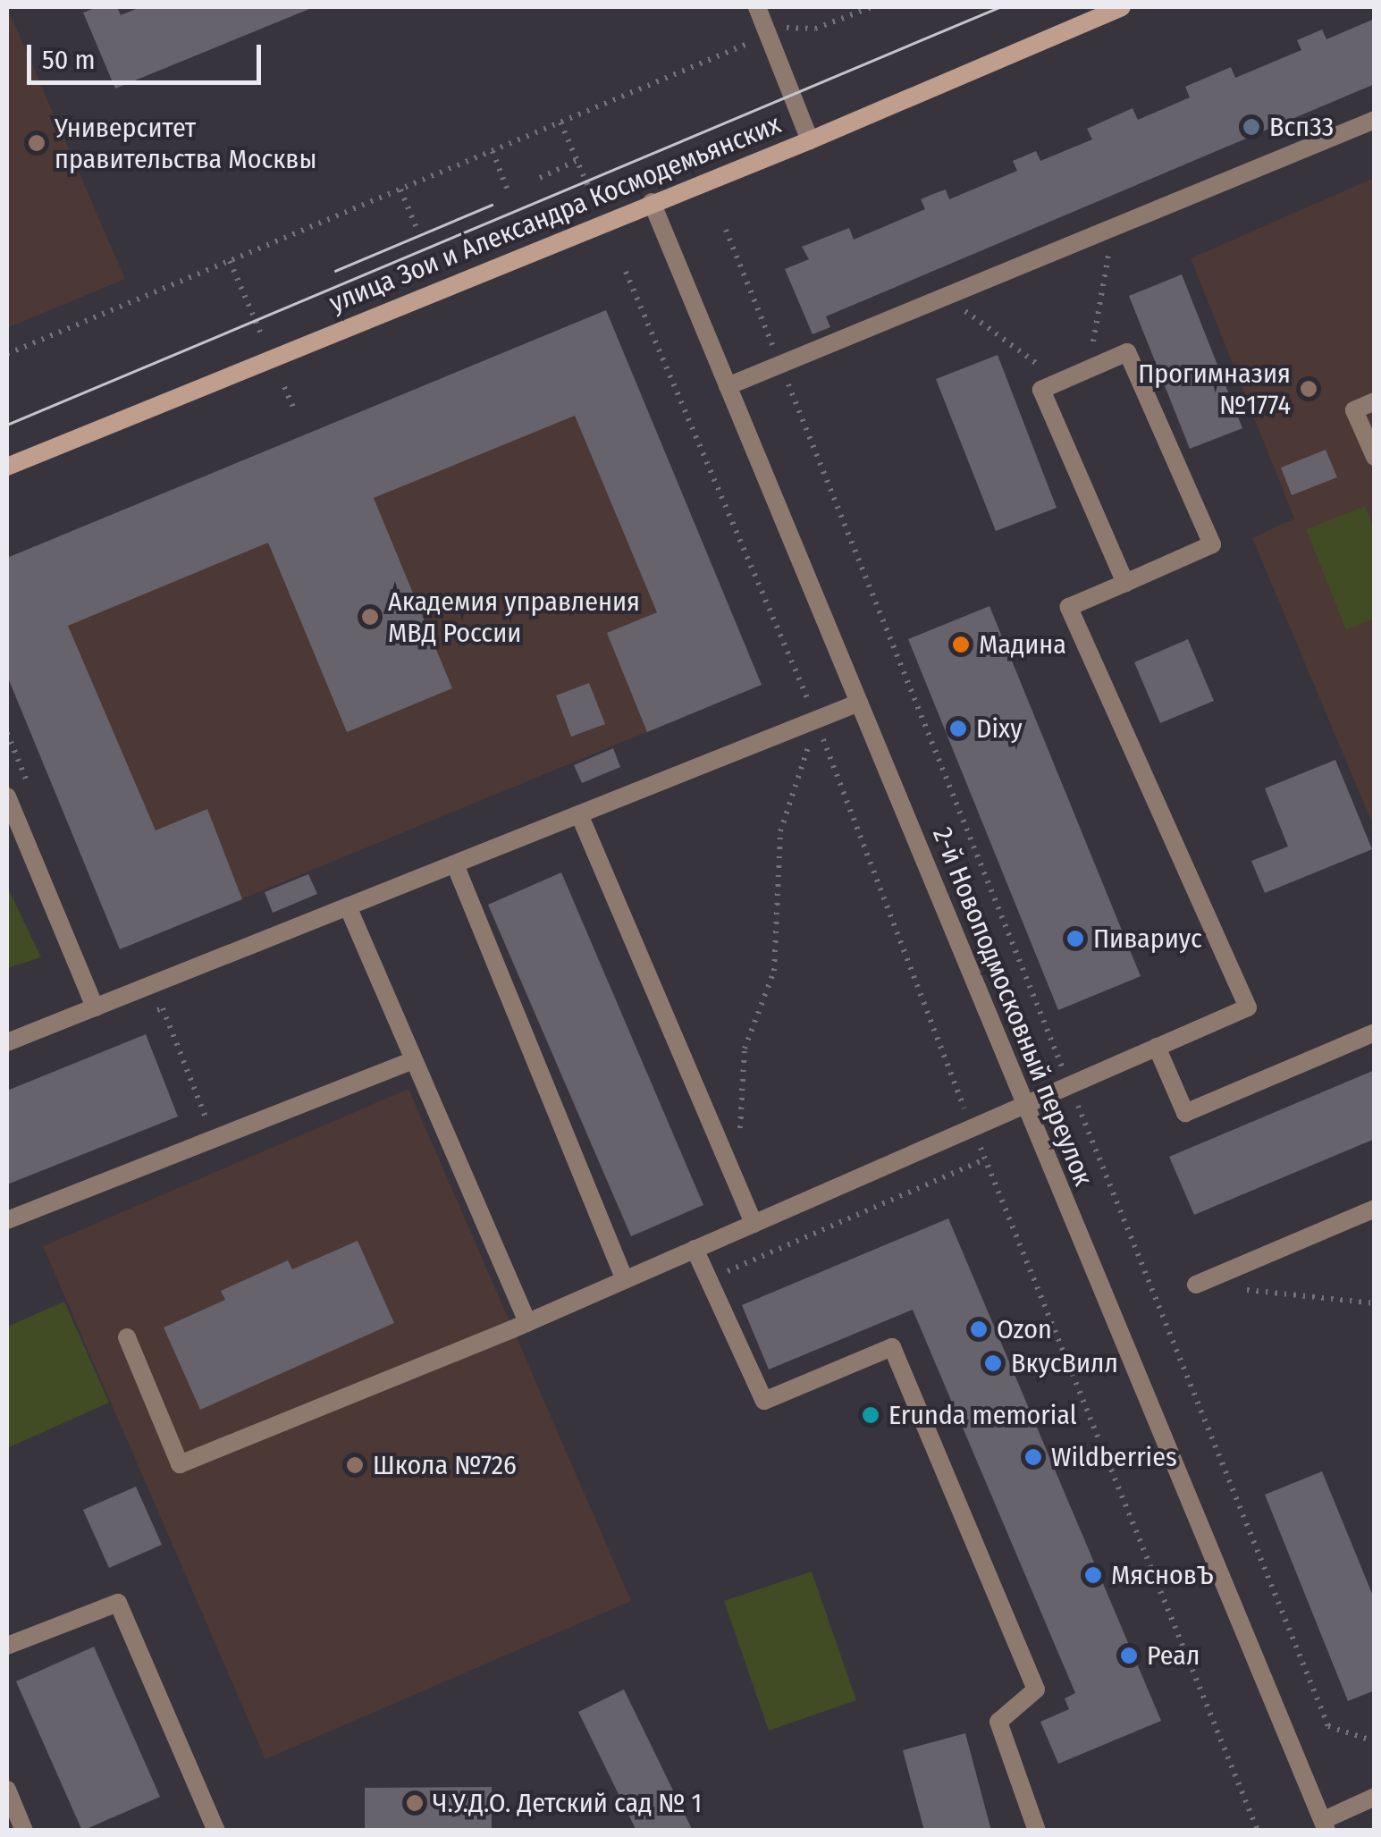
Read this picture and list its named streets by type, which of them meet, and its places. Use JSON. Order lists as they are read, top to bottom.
{
  "streets": {
    "main road": ["улица Зои и Александра Космодемьянских"],
    "street": ["2-й Новоподмосковный переулок"]
  },
  "crossings": [
    ["улица Зои и Александра Космодемьянских", "2-й Новоподмосковный переулок"]
  ],
  "places": [
    "Всп33",
    "Университет правительства Москвы",
    "Прогимназия №1774",
    "Академия управления МВД России",
    "Мадина",
    "Dixy",
    "Пивариус",
    "Ozon",
    "ВкусВилл",
    "Erunda memorial",
    "Wildberries",
    "Школа №726",
    "МясновЪ",
    "Реал",
    "Ч.У.Д.О. Детский сад № 1"
  ],
  "scale_bar": "50 m"
}
